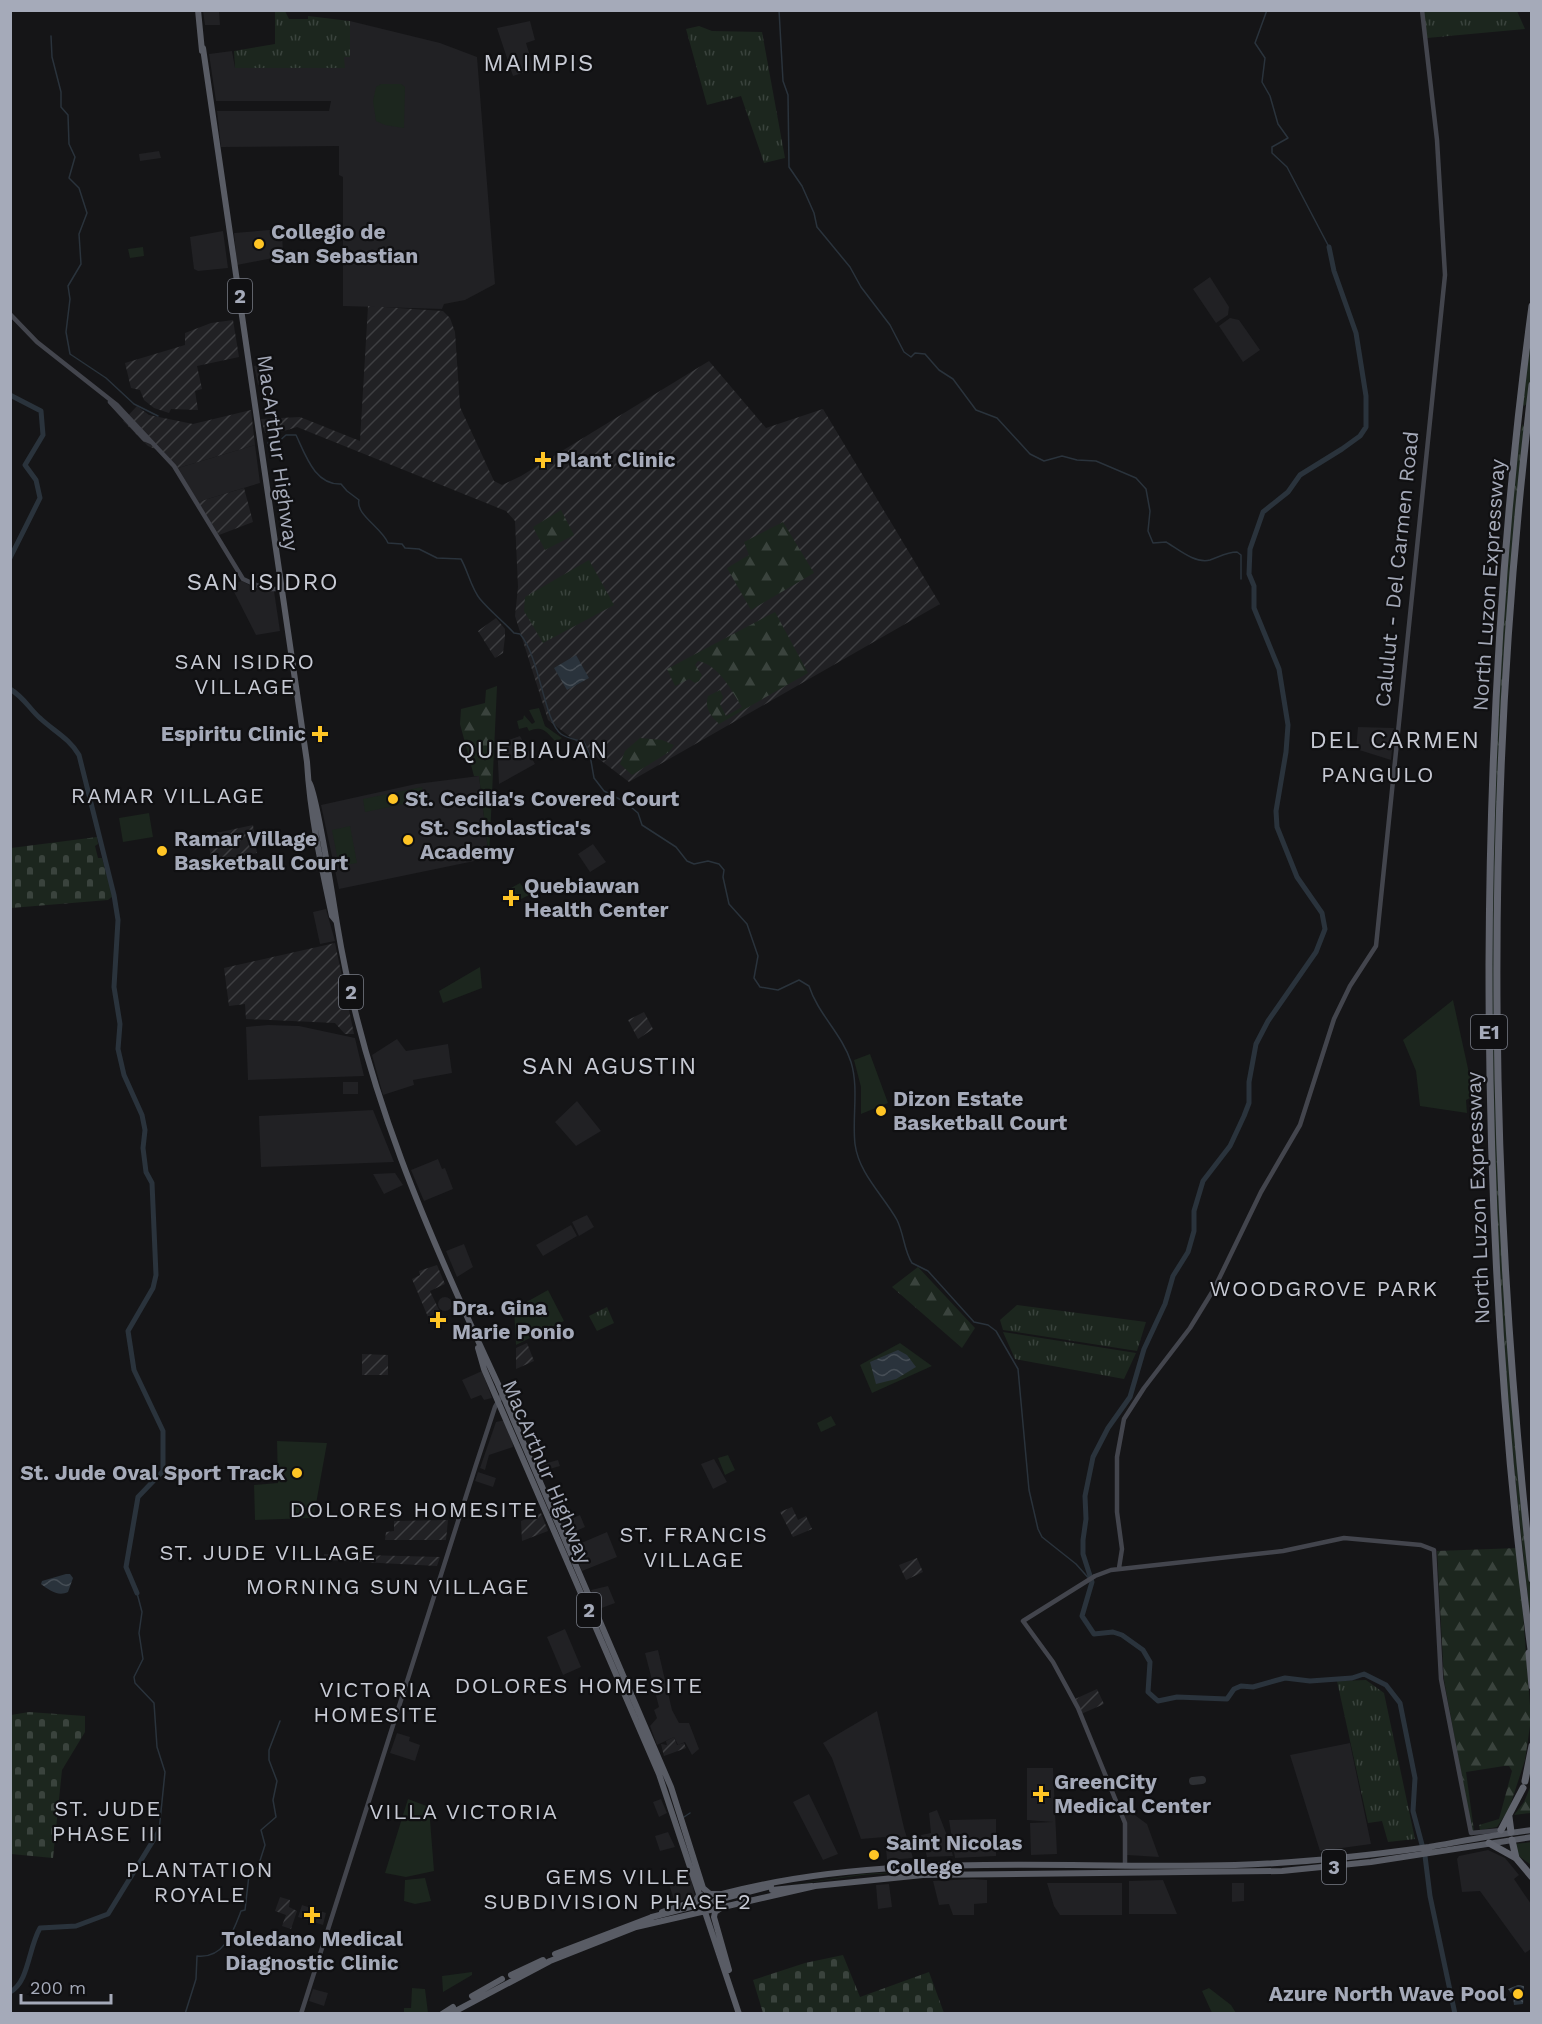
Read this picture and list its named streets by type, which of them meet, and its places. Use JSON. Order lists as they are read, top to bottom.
{
  "streets": {
    "highway": [
      "2",
      "MacArthur Highway",
      "North Luzon Expressway",
      "E1",
      "3"
    ],
    "main road": ["Calulut - Del Carmen Road"]
  },
  "crossings": [
    ["MacArthur Highway", "3"]
  ],
  "districts": [
    "MAIMPIS",
    "SAN ISIDRO",
    "SAN ISIDRO VILLAGE",
    "DEL CARMEN",
    "QUEBIAUAN",
    "PANGULO",
    "RAMAR VILLAGE",
    "SAN AGUSTIN",
    "WOODGROVE PARK",
    "DOLORES HOMESITE",
    "ST. FRANCIS VILLAGE",
    "ST. JUDE VILLAGE",
    "MORNING SUN VILLAGE",
    "DOLORES HOMESITE",
    "VICTORIA HOMESITE",
    "ST. JUDE PHASE III",
    "VILLA VICTORIA",
    "PLANTATION ROYALE",
    "GEMS VILLE SUBDIVISION PHASE 2"
  ],
  "places": {
    "other": [
      "Collegio de San Sebastian",
      "St. Cecilia's Covered Court",
      "St. Scholastica's Academy",
      "Ramar Village Basketball Court",
      "Dizon Estate Basketball Court",
      "St. Jude Oval Sport Track",
      "Saint Nicolas College",
      "Azure North Wave Pool"
    ],
    "health": [
      "Plant Clinic",
      "Espiritu Clinic",
      "Quebiawan Health Center",
      "Dra. Gina Marie Ponio",
      "GreenCity Medical Center",
      "Toledano Medical Diagnostic Clinic"
    ]
  },
  "scale_bar": "200 m"
}
